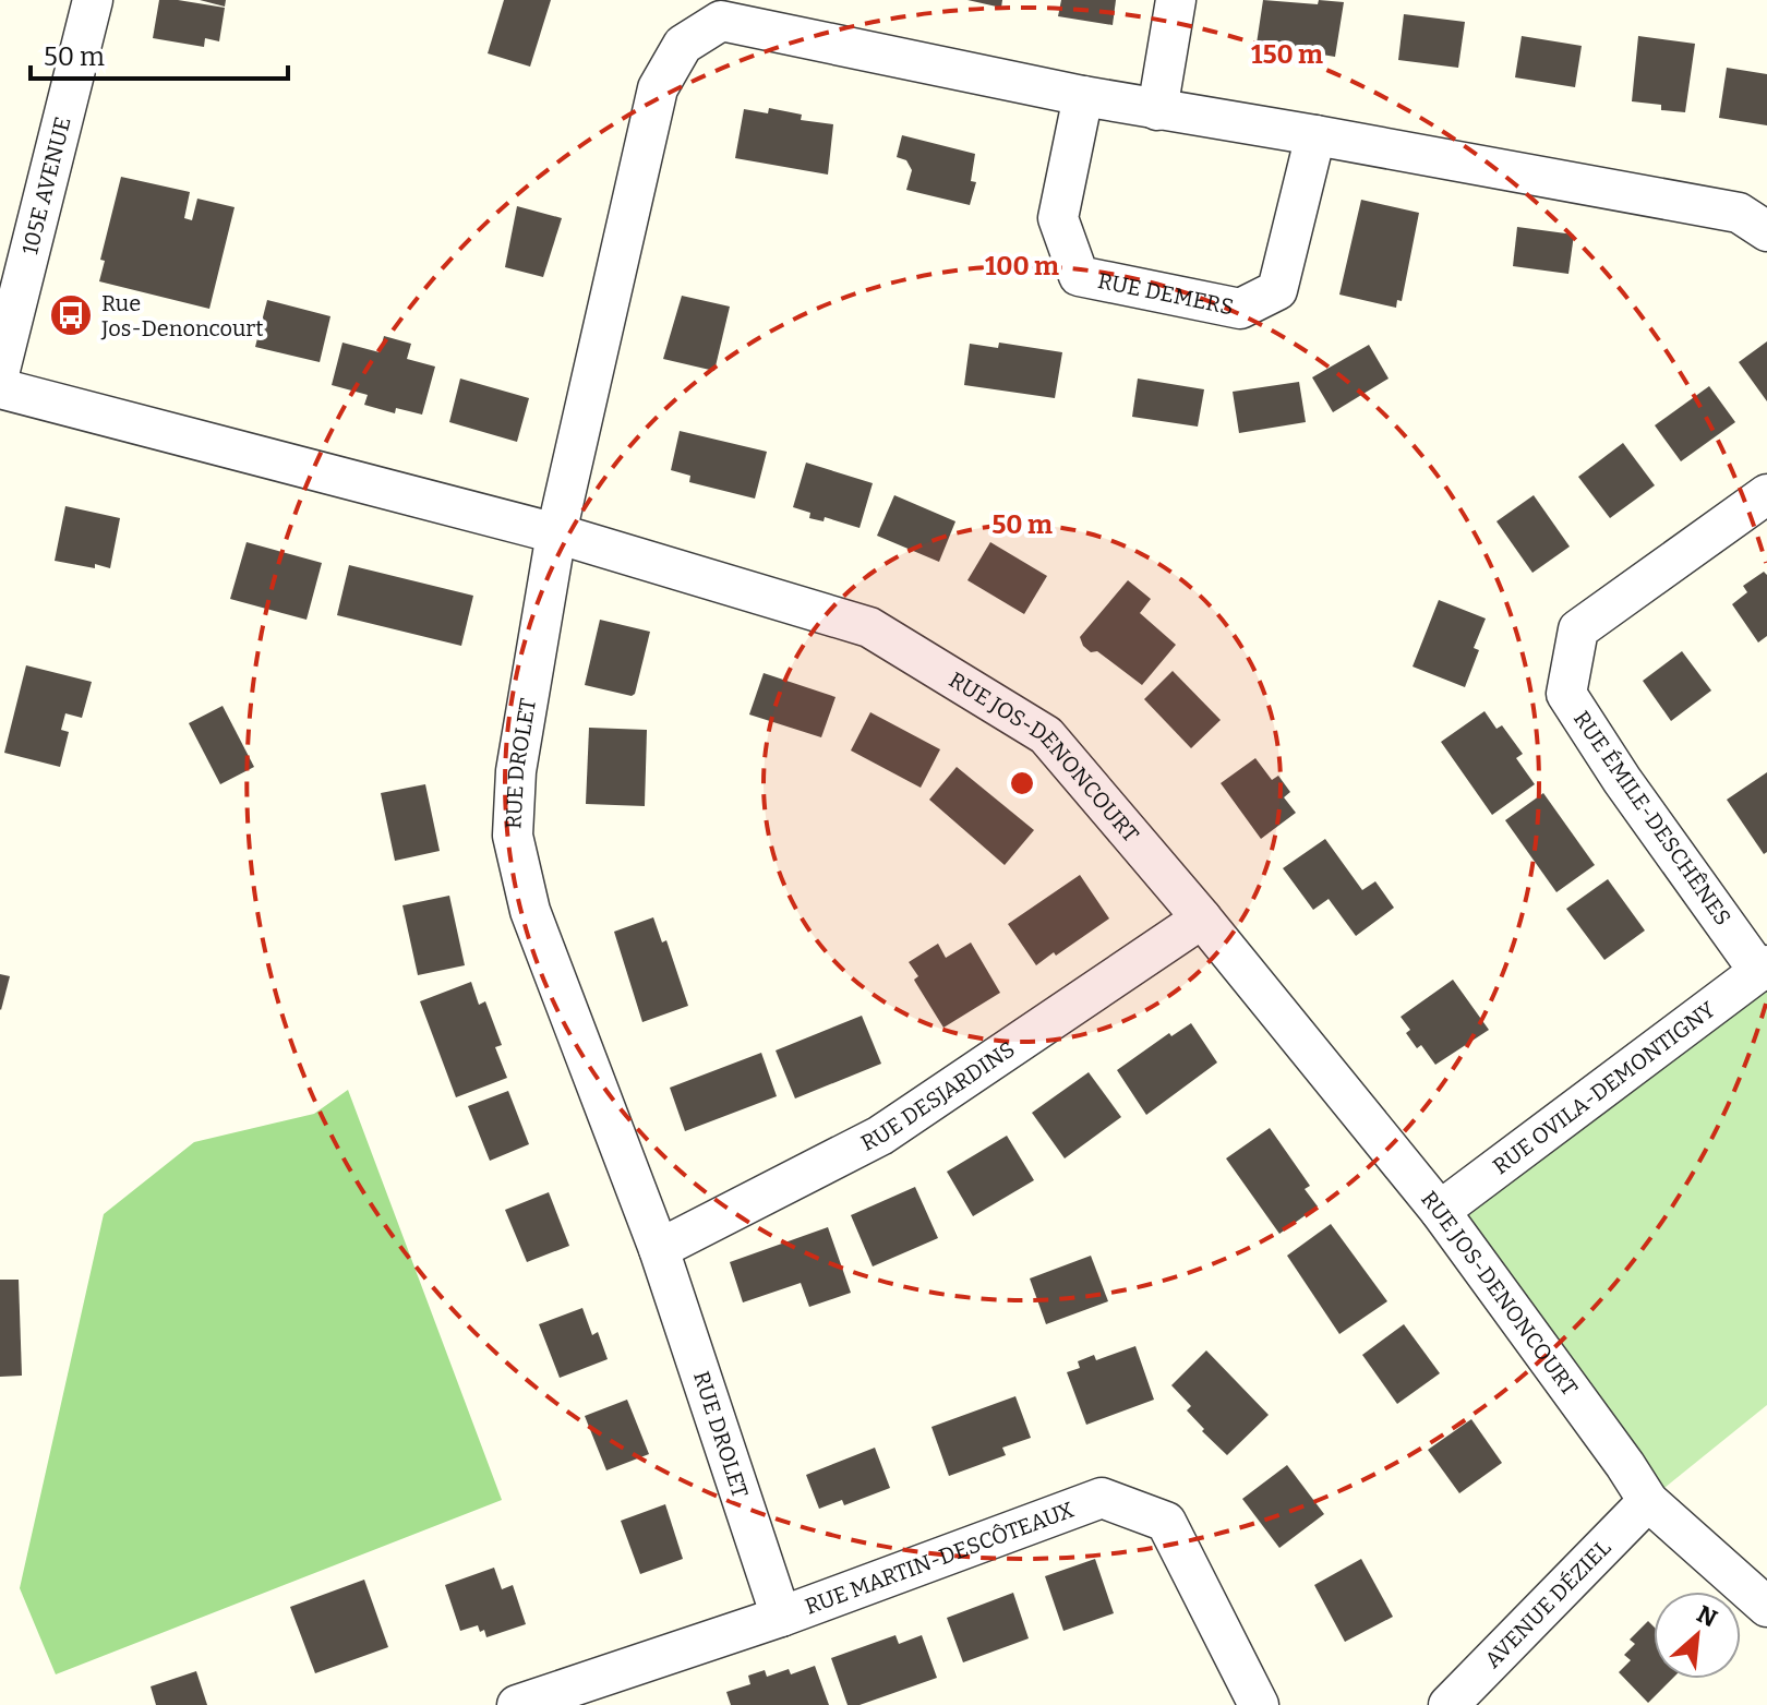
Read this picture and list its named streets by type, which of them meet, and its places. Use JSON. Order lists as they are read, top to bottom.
{
  "streets": {
    "street": [
      "105E AVENUE",
      "RUE DEMERS",
      "RUE JOS-DENONCOURT",
      "RUE DROLET",
      "RUE ÉMILE-DESCHÊNES",
      "RUE OVILA-DEMONTIGNY",
      "RUE DESJARDINS",
      "RUE MARTIN-DESCÔTEAUX",
      "AVENUE DÉZIEL"
    ]
  },
  "crossings": [
    ["RUE DEMERS", "RUE DROLET"],
    ["RUE JOS-DENONCOURT", "RUE DROLET"],
    ["RUE JOS-DENONCOURT", "RUE OVILA-DEMONTIGNY"],
    ["RUE JOS-DENONCOURT", "RUE DESJARDINS"],
    ["RUE JOS-DENONCOURT", "AVENUE DÉZIEL"],
    ["RUE DROLET", "RUE DESJARDINS"],
    ["RUE DROLET", "RUE MARTIN-DESCÔTEAUX"],
    ["RUE ÉMILE-DESCHÊNES", "RUE OVILA-DEMONTIGNY"]
  ],
  "places": {
    "bus stop": ["Rue Jos-Denoncourt"]
  },
  "scale_bar": "50 m",
  "north": "top right",
  "rings": ["150 m", "100 m", "50 m"]
}
